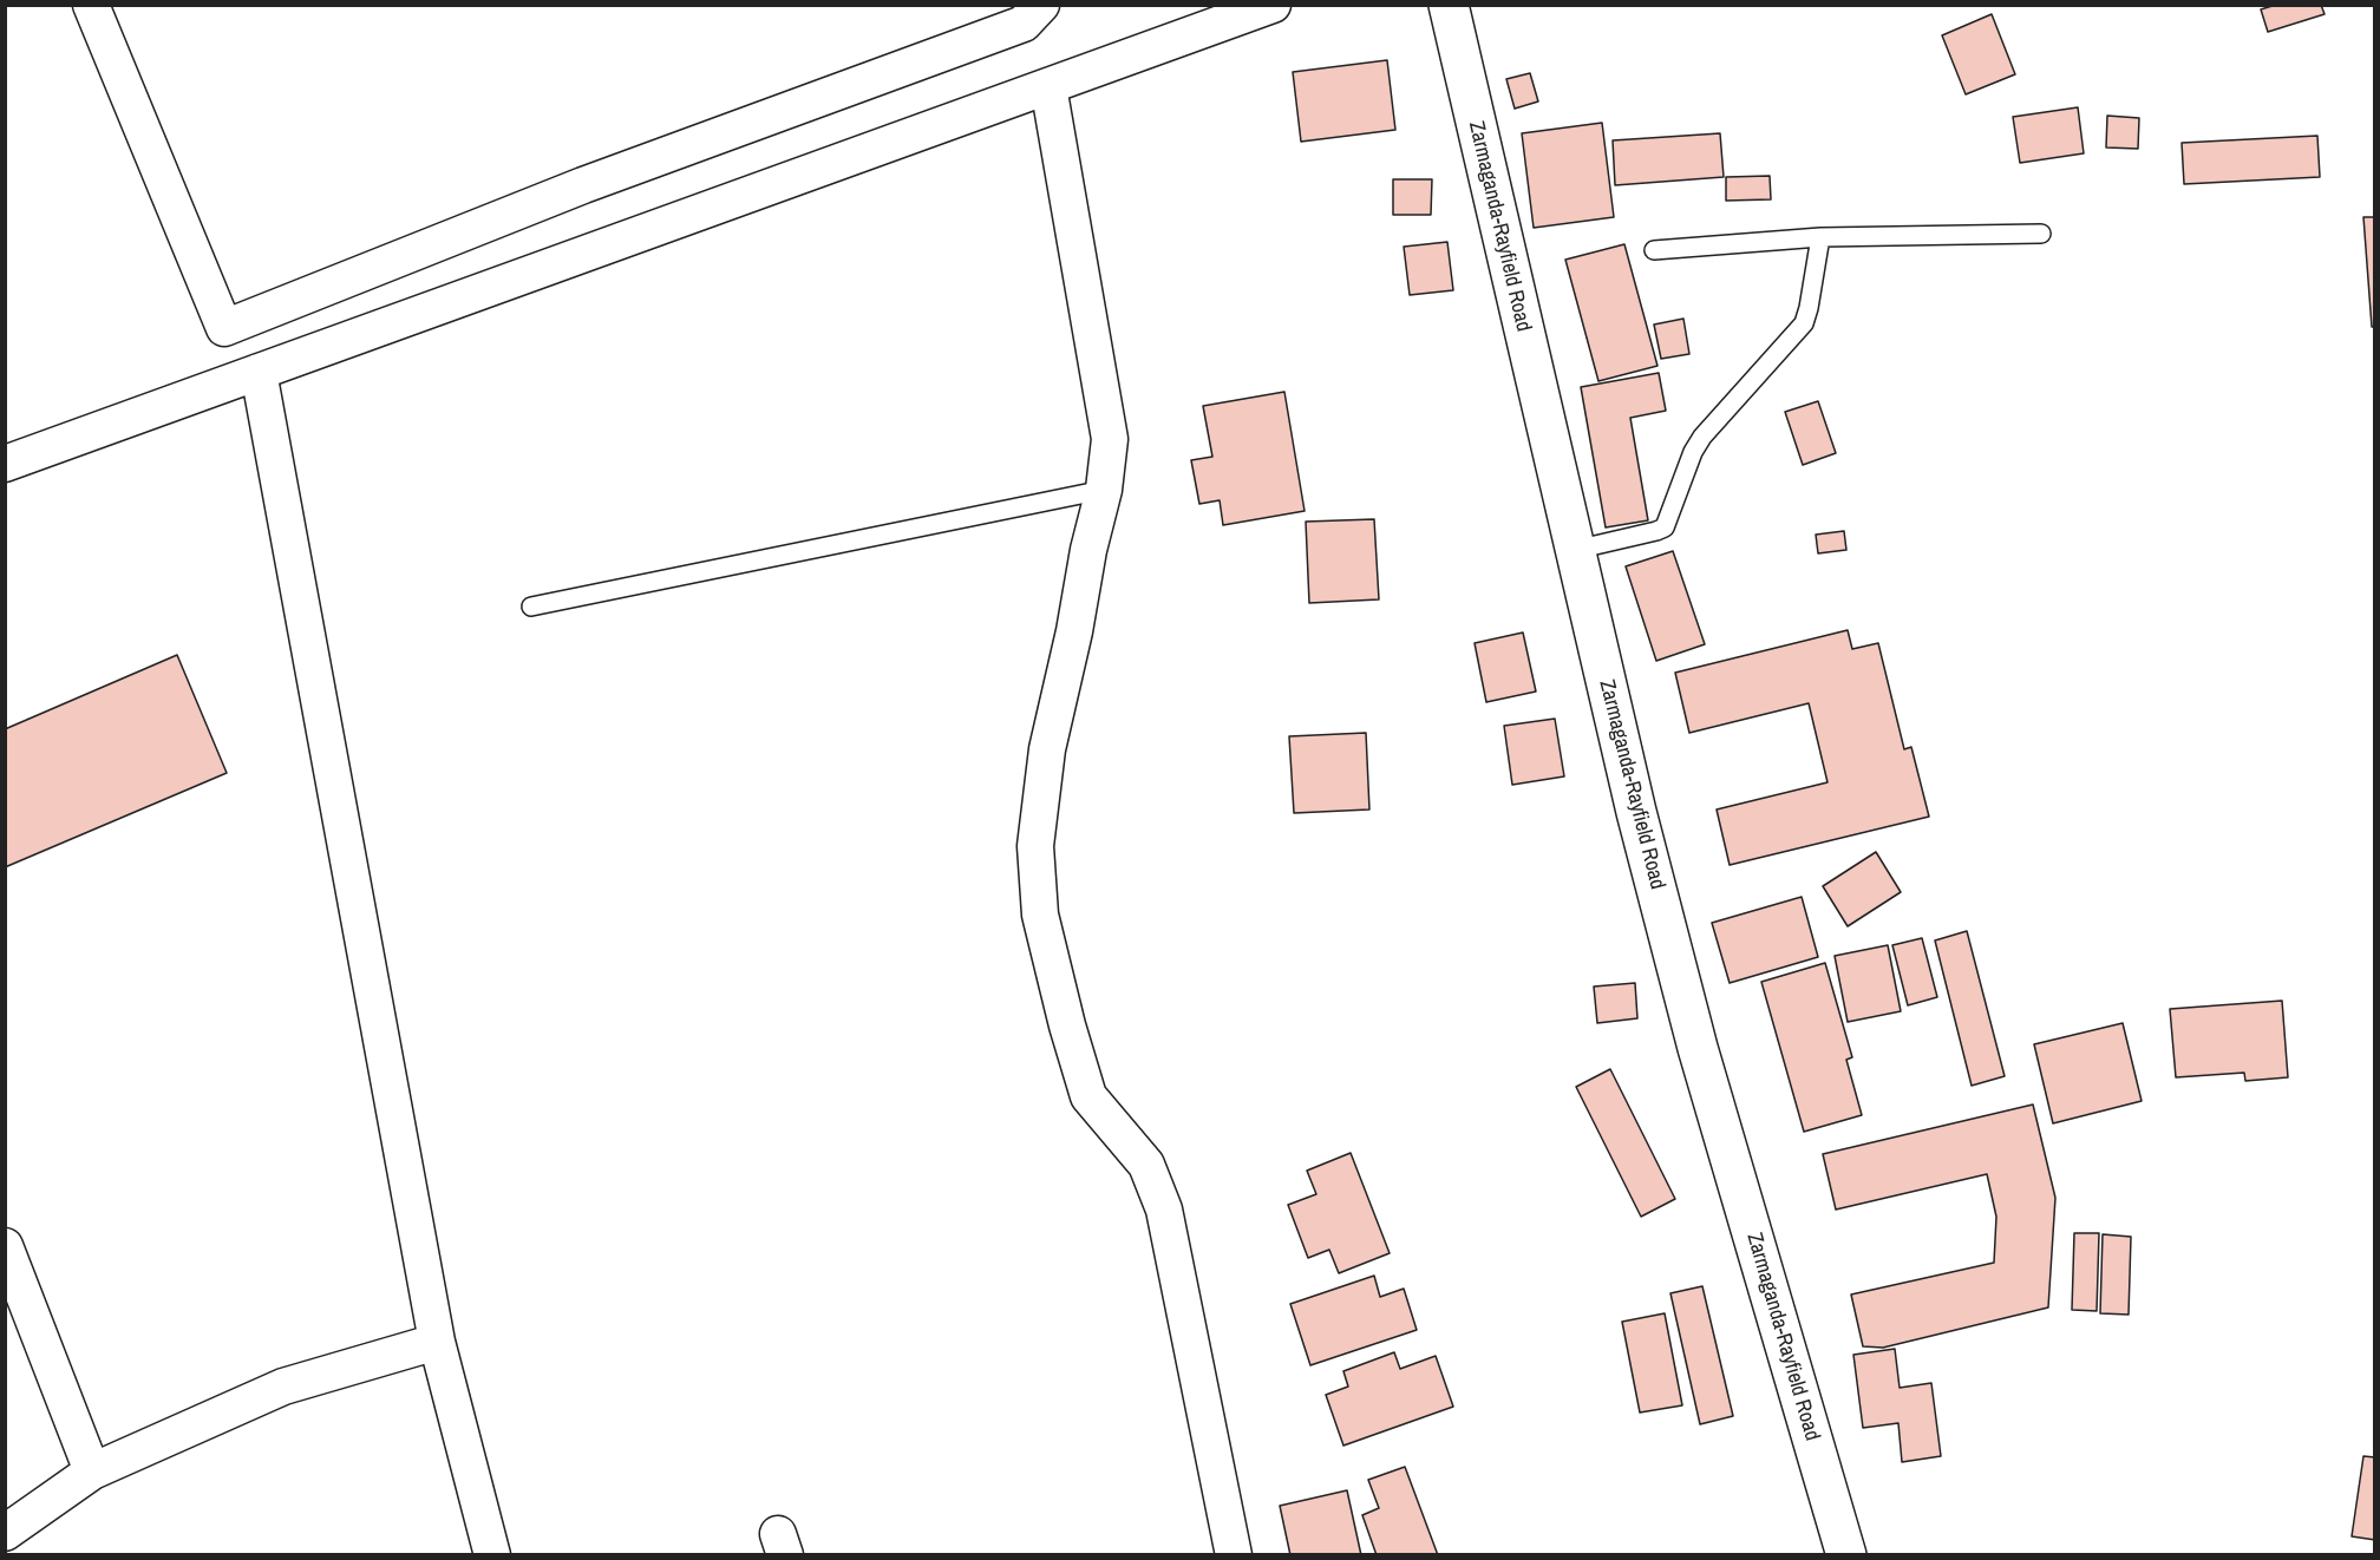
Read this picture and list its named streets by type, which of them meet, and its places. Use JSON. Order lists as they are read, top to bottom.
{
  "streets": {
    "street": ["Zarmaganda-Rayfield Road"]
  }
}
